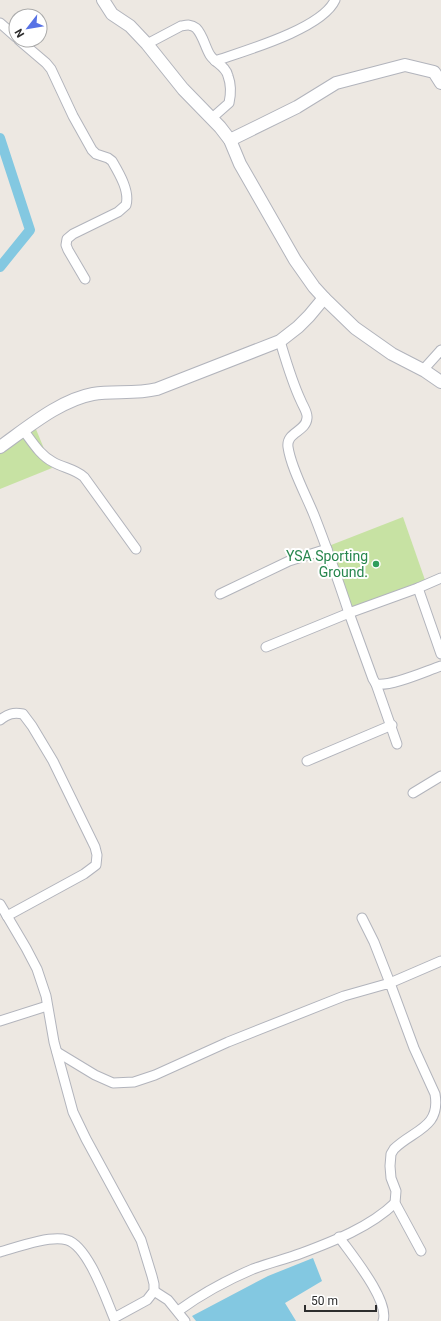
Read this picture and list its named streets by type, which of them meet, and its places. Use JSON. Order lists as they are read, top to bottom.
{
  "places": ["YSA Sporting Ground."],
  "scale_bar": "50 m",
  "north": "bottom left"
}
